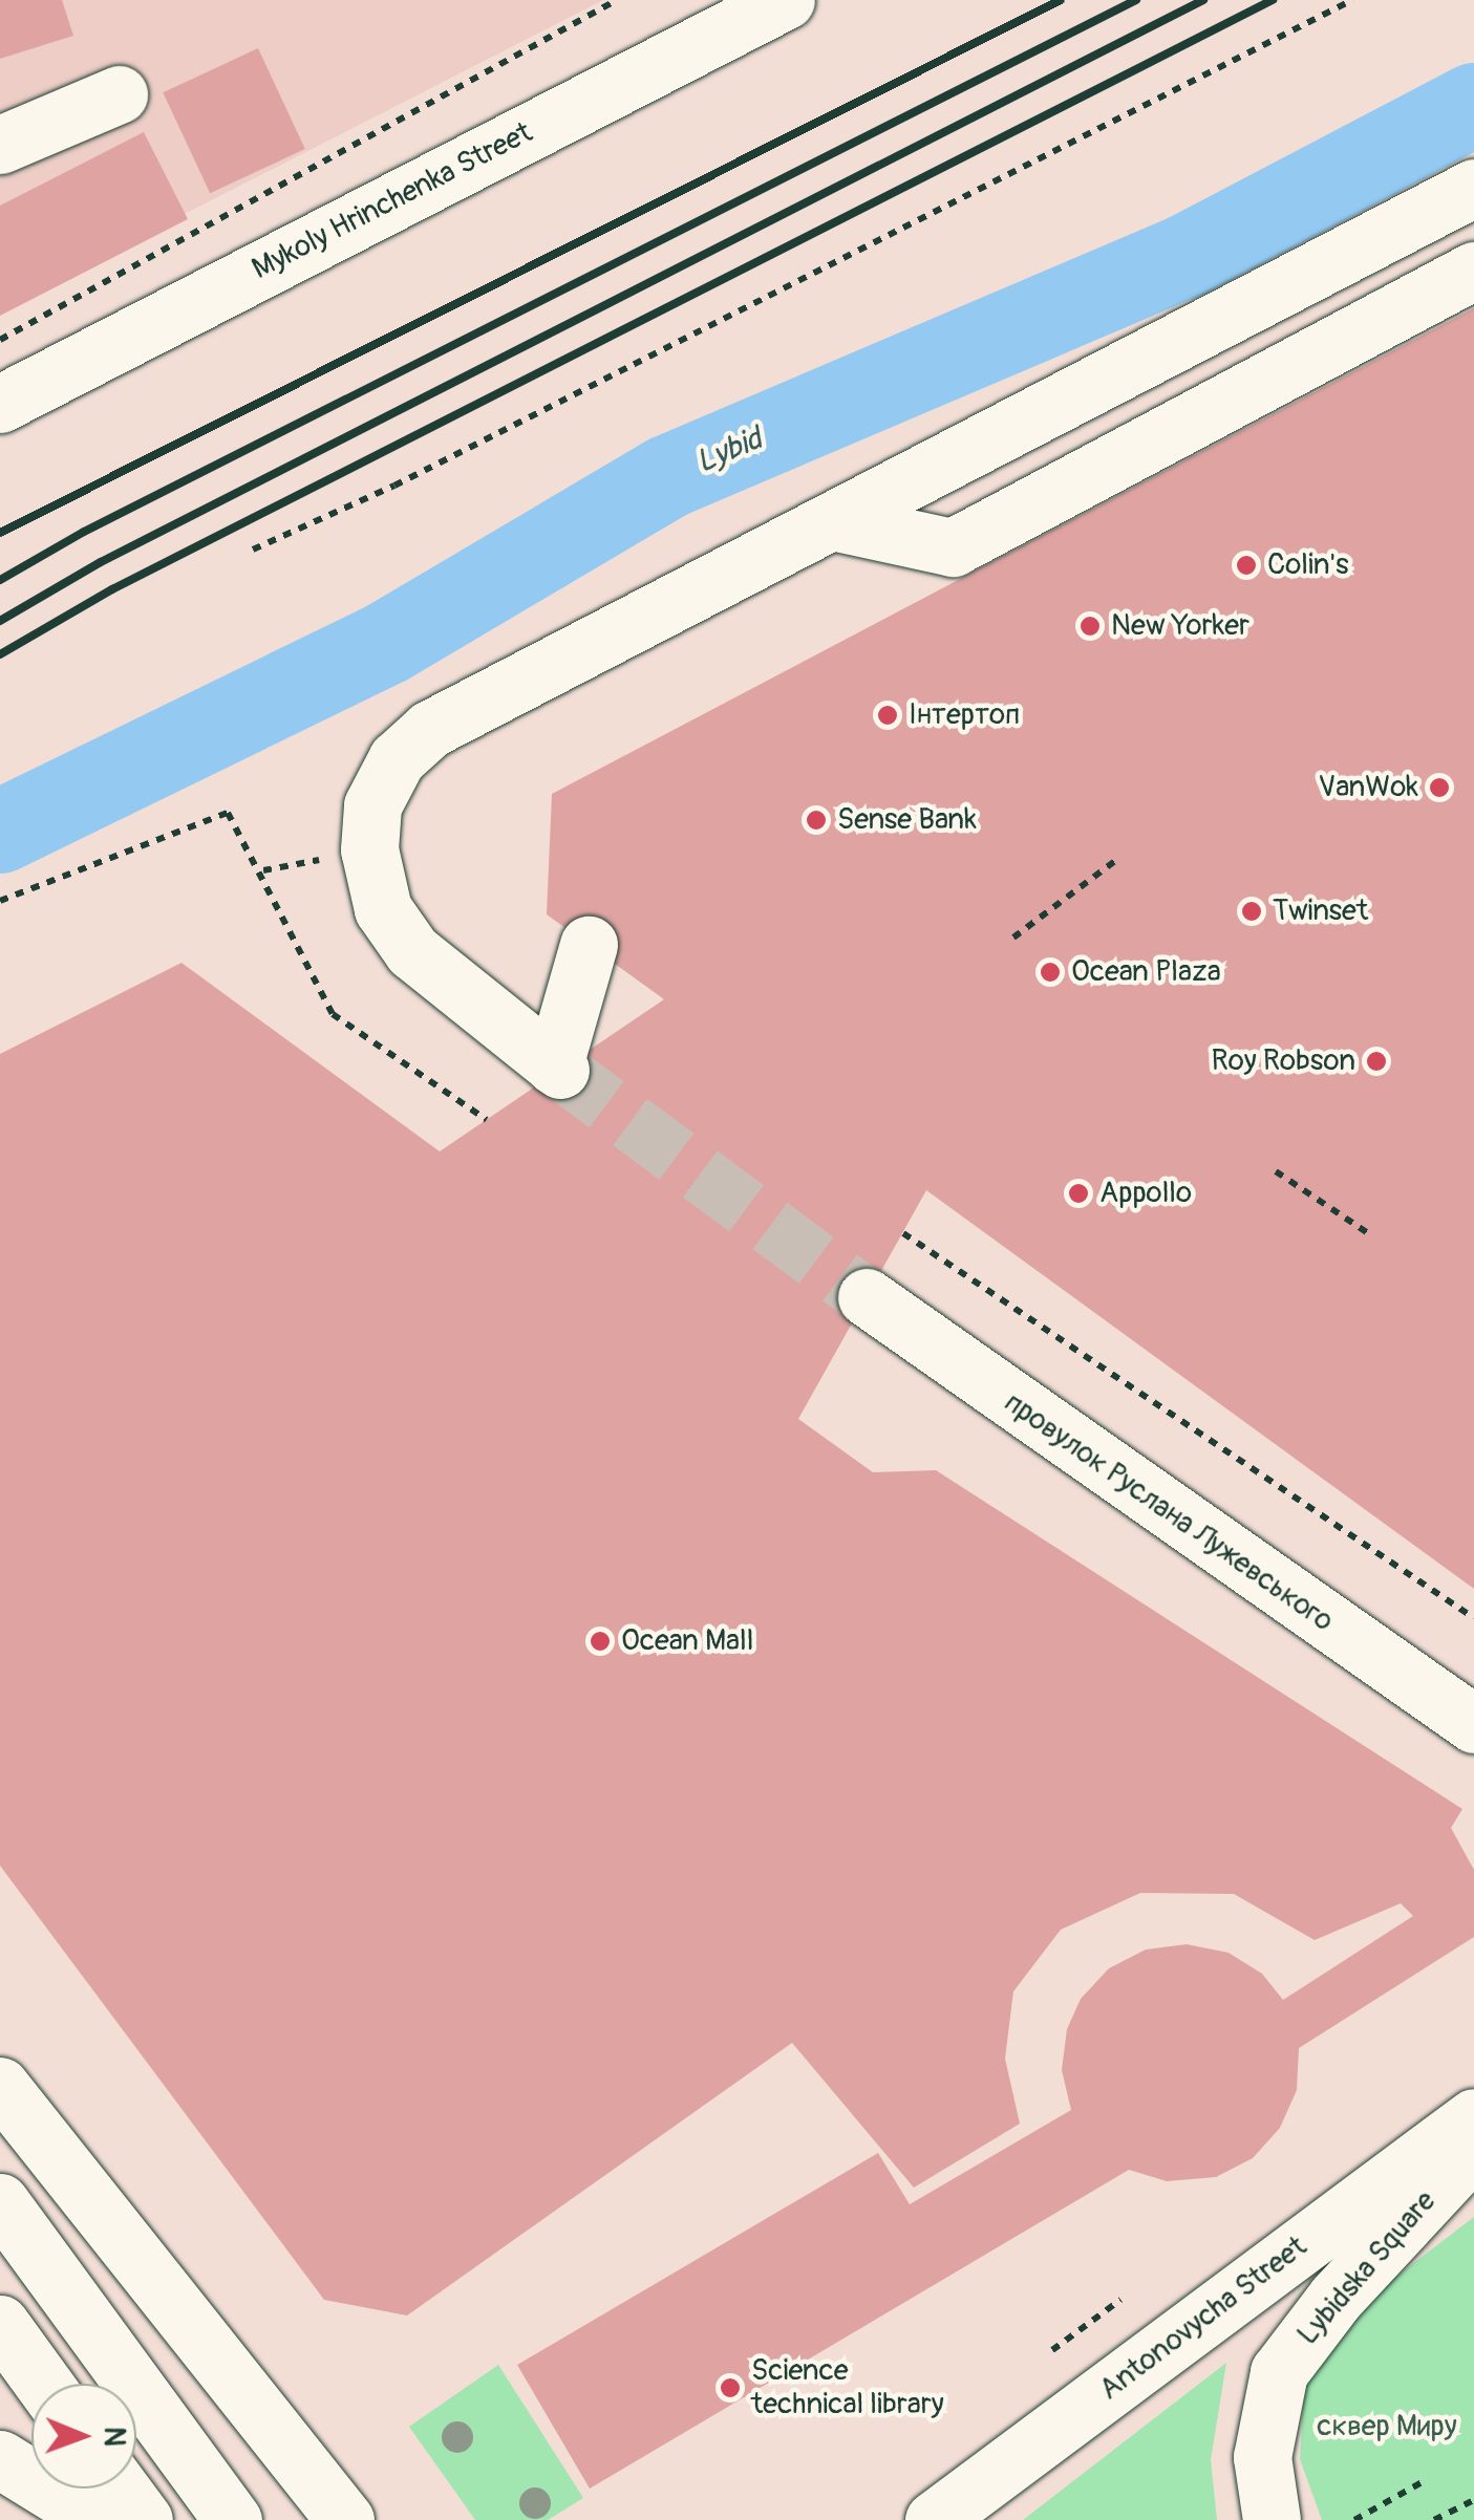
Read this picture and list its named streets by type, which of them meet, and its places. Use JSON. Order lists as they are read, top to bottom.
{
  "streets": {
    "main road": [
      "Mykoly Hrinchenka Street",
      "провулок Руслана Лужевського",
      "Lybidska Square",
      "Antonovycha Street"
    ]
  },
  "water": ["Lybid"],
  "parks": ["сквер Миру"],
  "places": [
    "Colin's",
    "New Yorker",
    "Інтертоп",
    "VanWok",
    "Sense Bank",
    "Twinset",
    "Ocean Plaza",
    "Roy Robson",
    "Appollo",
    "Ocean Mall",
    "Science technical library"
  ],
  "north": "right"
}
